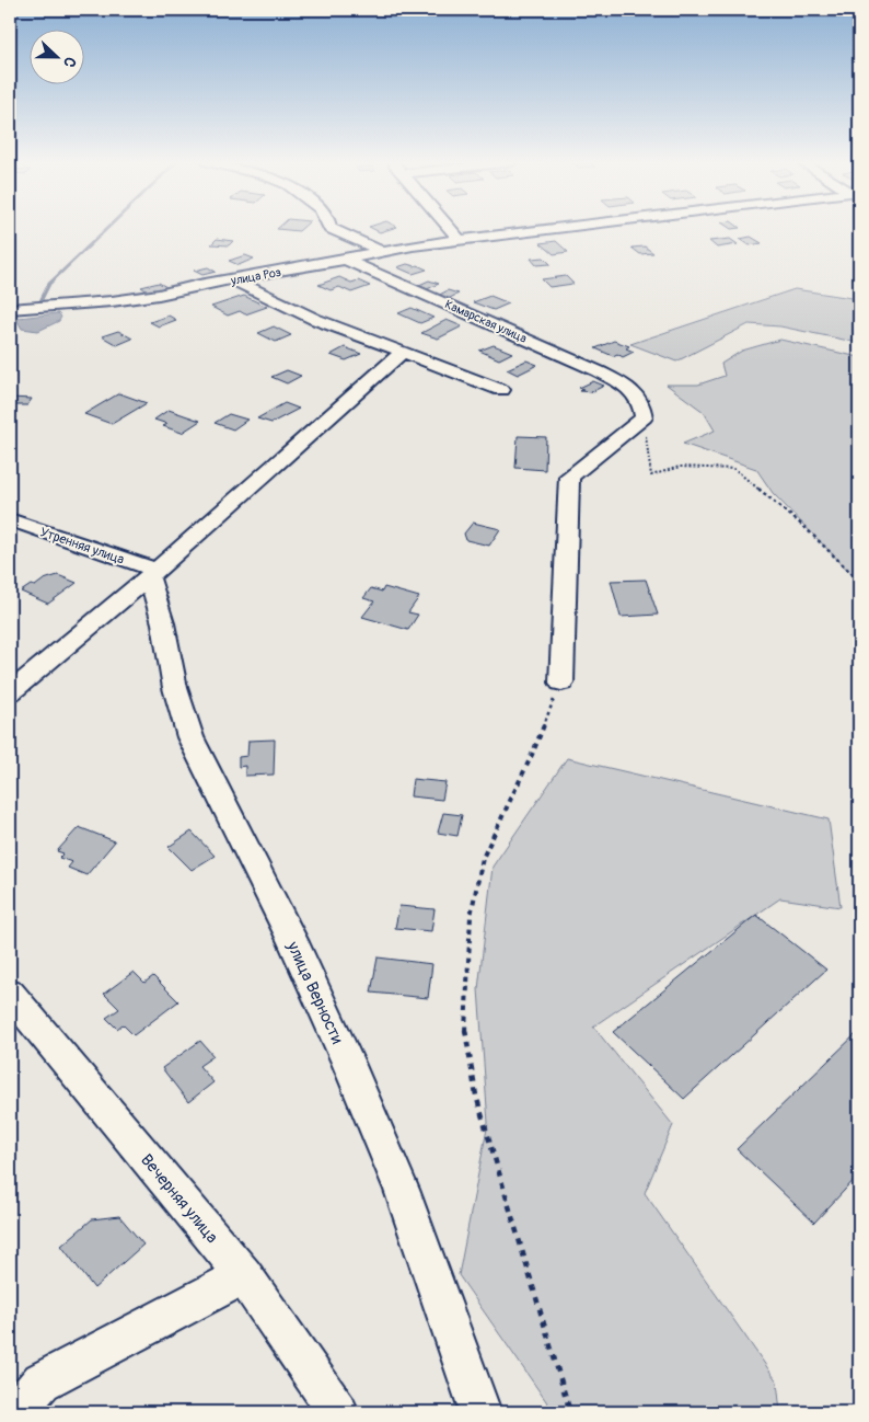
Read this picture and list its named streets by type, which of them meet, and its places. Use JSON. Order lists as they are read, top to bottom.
{
  "streets": {
    "street": [
      "улица Роз",
      "Камарская улица",
      "Утренняя улица",
      "улица Верности",
      "Вечерняя улица"
    ]
  },
  "crossings": [
    ["улица Роз", "Камарская улица"],
    ["Утренняя улица", "улица Верности"]
  ],
  "north": "right"
}
